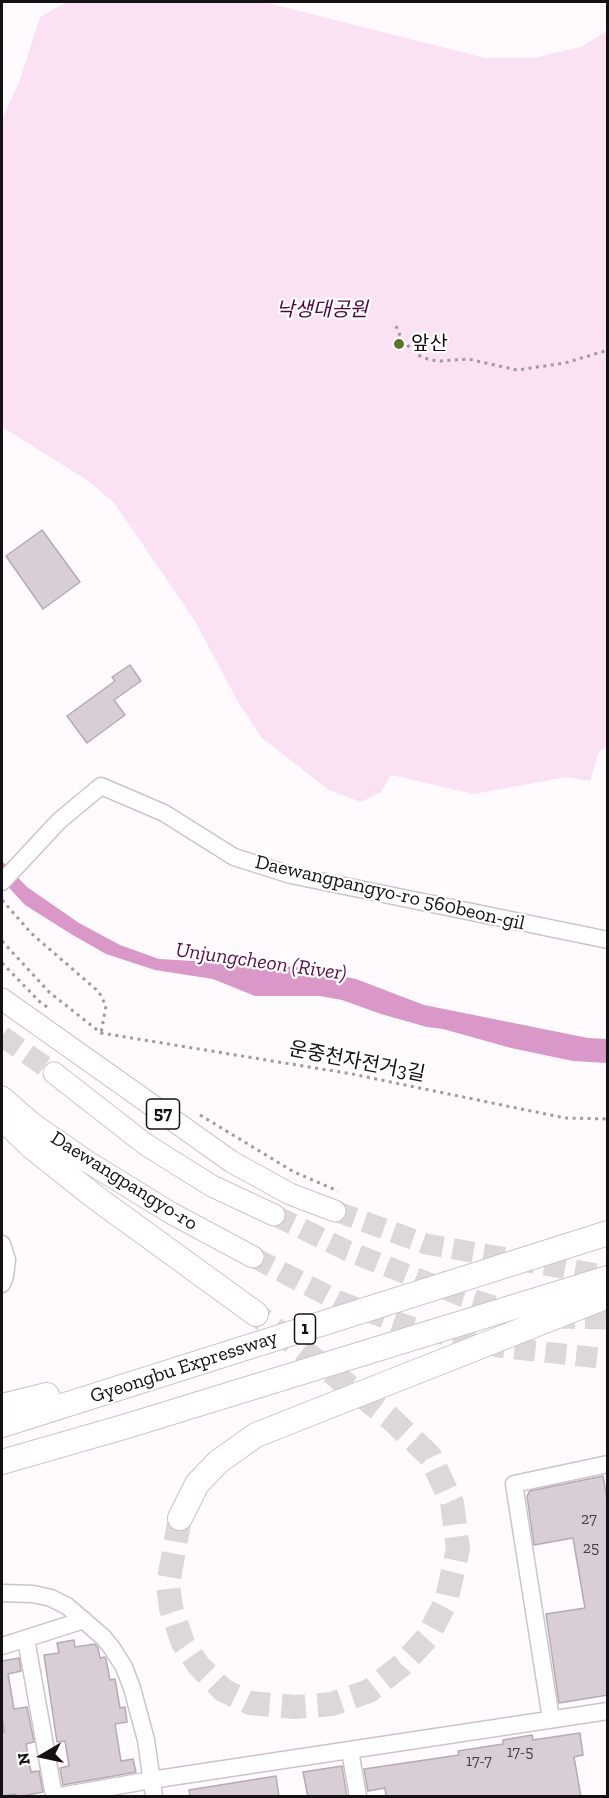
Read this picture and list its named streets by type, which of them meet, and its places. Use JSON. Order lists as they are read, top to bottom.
{
  "streets": {
    "highway": ["1", "Gyeongbu Expressway"],
    "main road": ["57", "Daewangpangyo-ro"],
    "street": ["Daewangpangyo-ro 560beon-gil"],
    "path": ["운중천자전거3길"]
  },
  "water": ["Unjungcheon (River)"],
  "parks": ["낙생대공원"],
  "places": ["앞산"],
  "house_numbers": [
    "27",
    "25",
    "17-5",
    "17-7"
  ],
  "north": "left"
}
